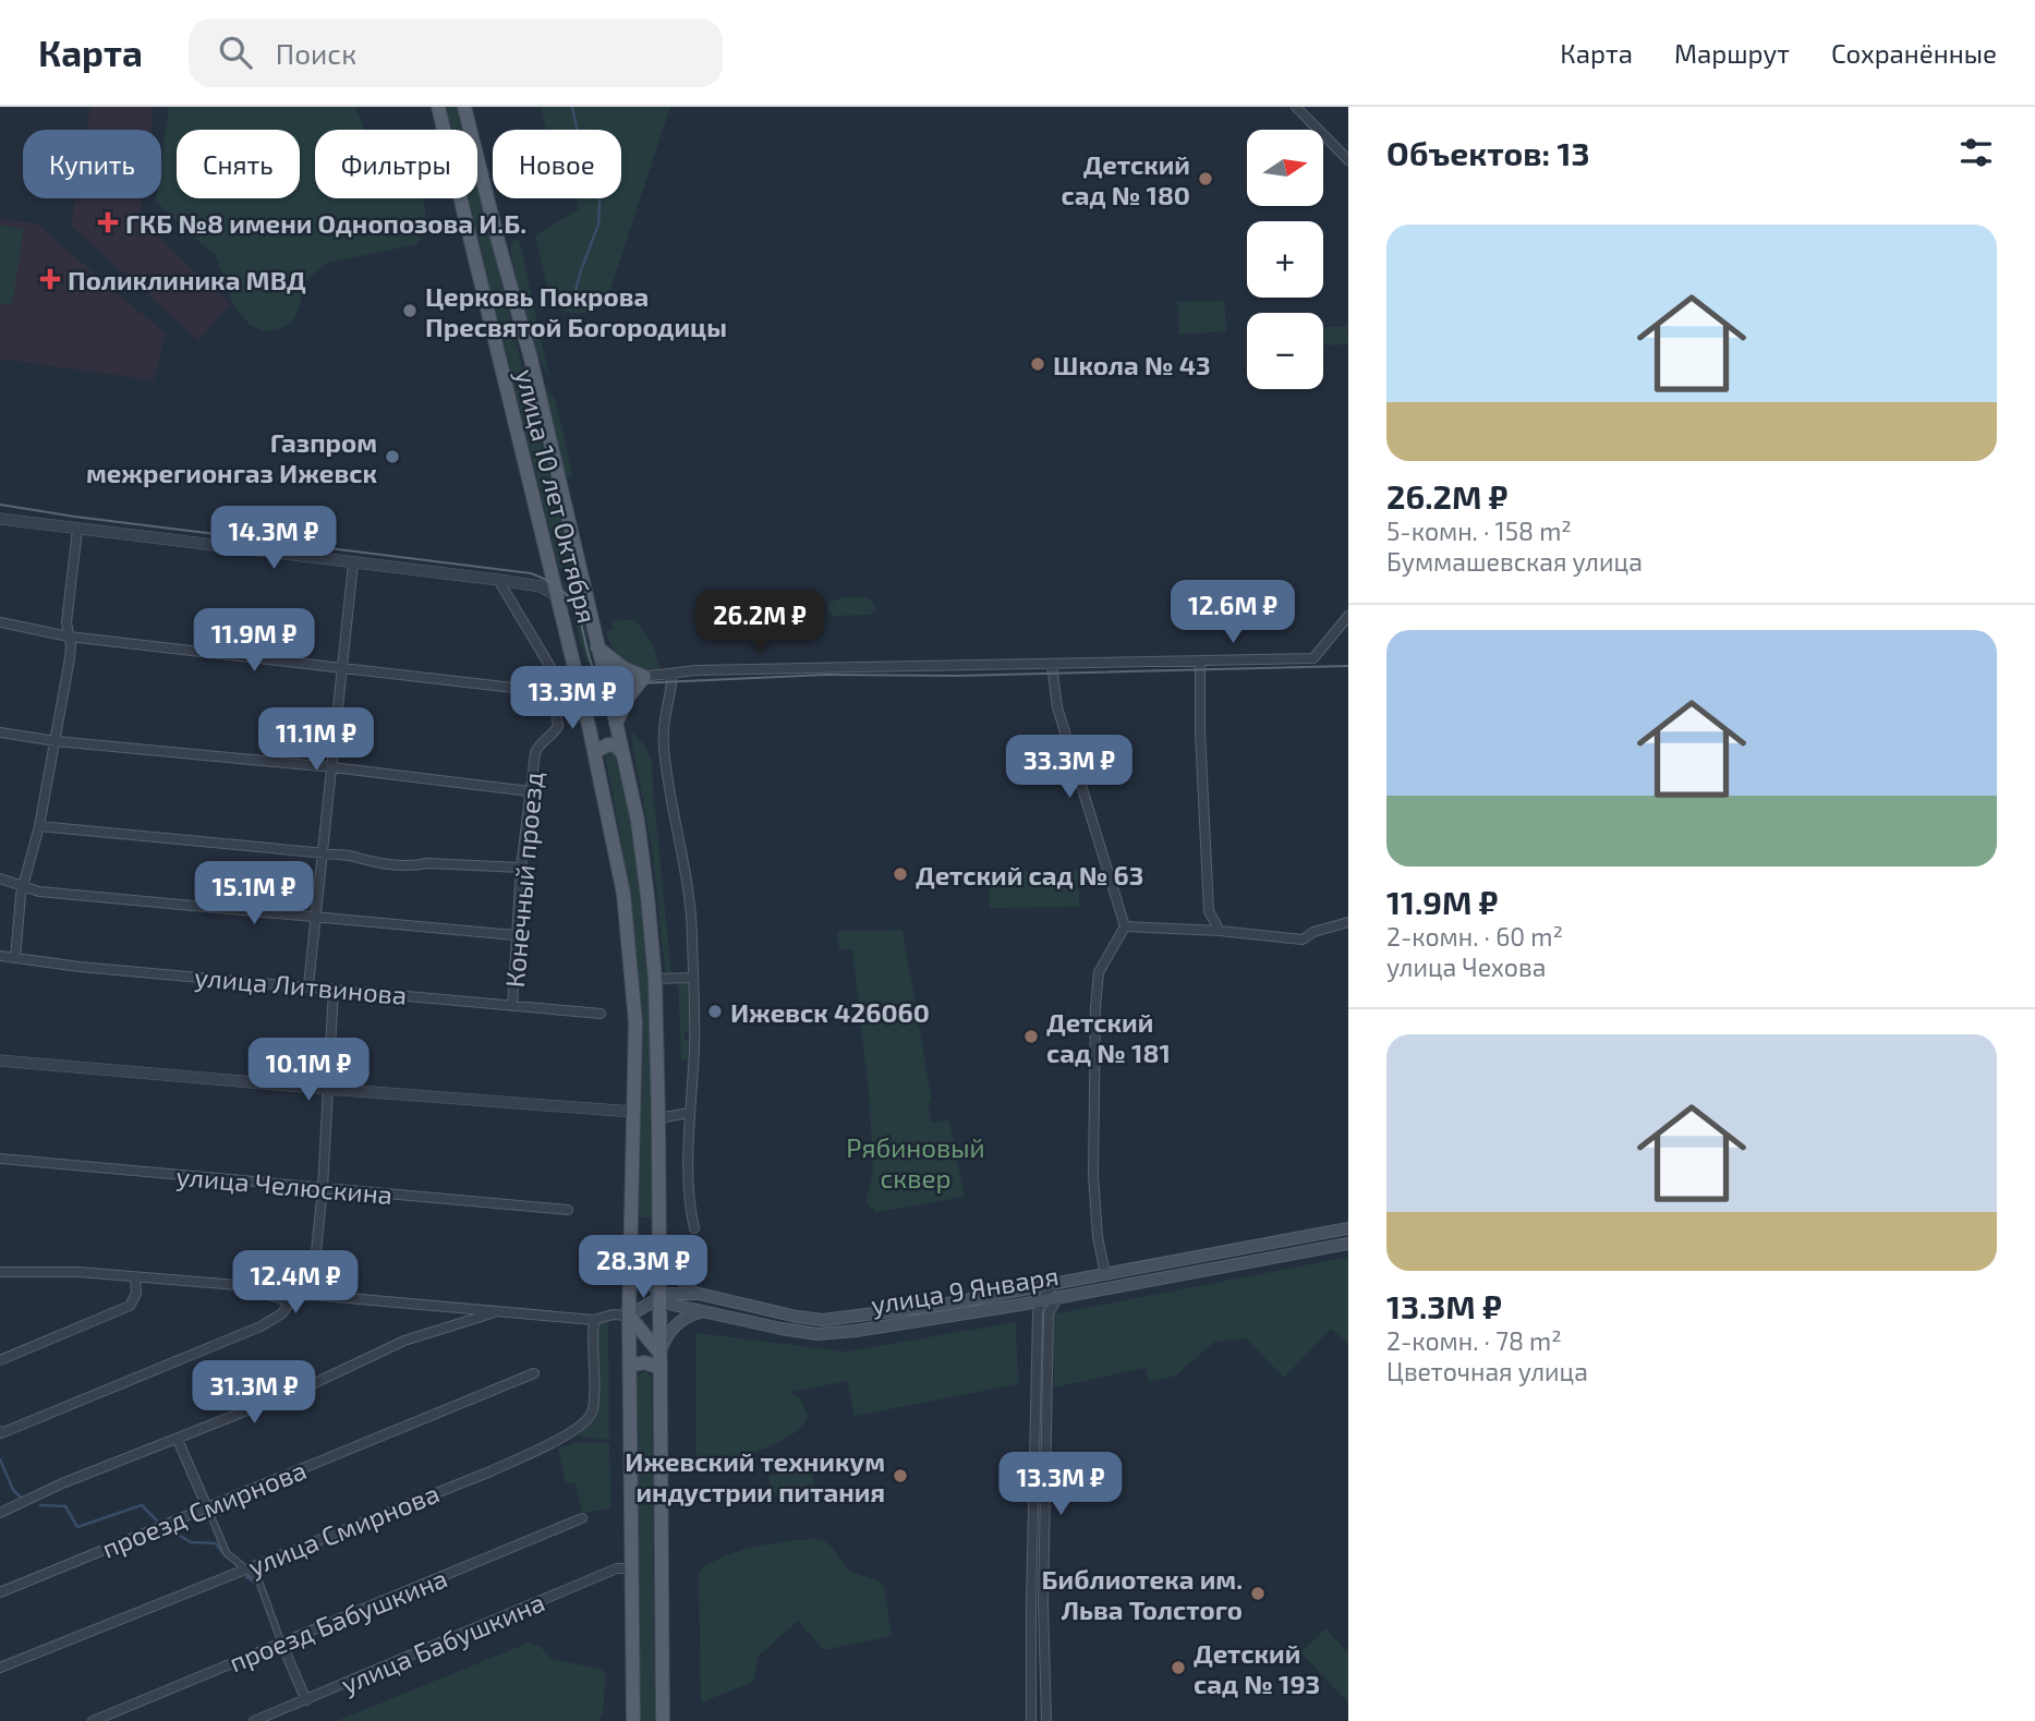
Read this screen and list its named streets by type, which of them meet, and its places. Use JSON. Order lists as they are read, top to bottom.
{
  "streets": {
    "main road": ["улица 10 лет Октября", "улица 9 Января"],
    "street": [
      "Конечный проезд",
      "улица Литвинова",
      "улица Челюскина",
      "проезд Смирнова",
      "улица Смирнова",
      "проезд Бабушкина",
      "улица Бабушкина"
    ]
  },
  "crossings": [
    ["улица 10 лет Октября", "улица 9 Января"],
    ["улица 10 лет Октября", "улица Бабушкина"],
    ["Конечный проезд", "улица Литвинова"]
  ],
  "parks": ["Рябиновый сквер"],
  "places": {
    "other": [
      "Детский сад № 180",
      "Церковь Покрова Пресвятой Богородицы",
      "Школа № 43",
      "Газпром межрегионгаз Ижевск",
      "Детский сад № 63",
      "Ижевск 426060",
      "Детский сад № 181",
      "Ижевский техникум индустрии питания",
      "Библиотека им. Льва Толстого",
      "Детский сад № 193"
    ],
    "health": ["ГКБ №8 имени Однопозова И.Б.", "Поликлиника МВД"]
  },
  "north": "right",
  "page": {
    "header": "Карта",
    "search": "Поиск",
    "nav": ["Карта", "Маршрут", "Сохранённые"],
    "heading": "Объектов: 13",
    "map_buttons": ["+", "−"],
    "chip": [
      "Купить",
      "Снять",
      "Фильтры",
      "Новое"
    ],
    "list": [
      {
        "name": "26.2M ₽",
        "note": "5-комн. · 158 m² · Буммашевская улица"
      },
      {
        "name": "11.9M ₽",
        "note": "2-комн. · 60 m² · улица Чехова"
      },
      {
        "name": "13.3M ₽",
        "note": "2-комн. · 78 m² · Цветочная улица"
      }
    ],
    "price": [
      "14.3M ₽",
      "12.6M ₽",
      "26.2M ₽",
      "11.9M ₽",
      "13.3M ₽",
      "11.1M ₽",
      "33.3M ₽",
      "15.1M ₽",
      "10.1M ₽",
      "28.3M ₽",
      "12.4M ₽",
      "31.3M ₽",
      "13.3M ₽"
    ]
  }
}
